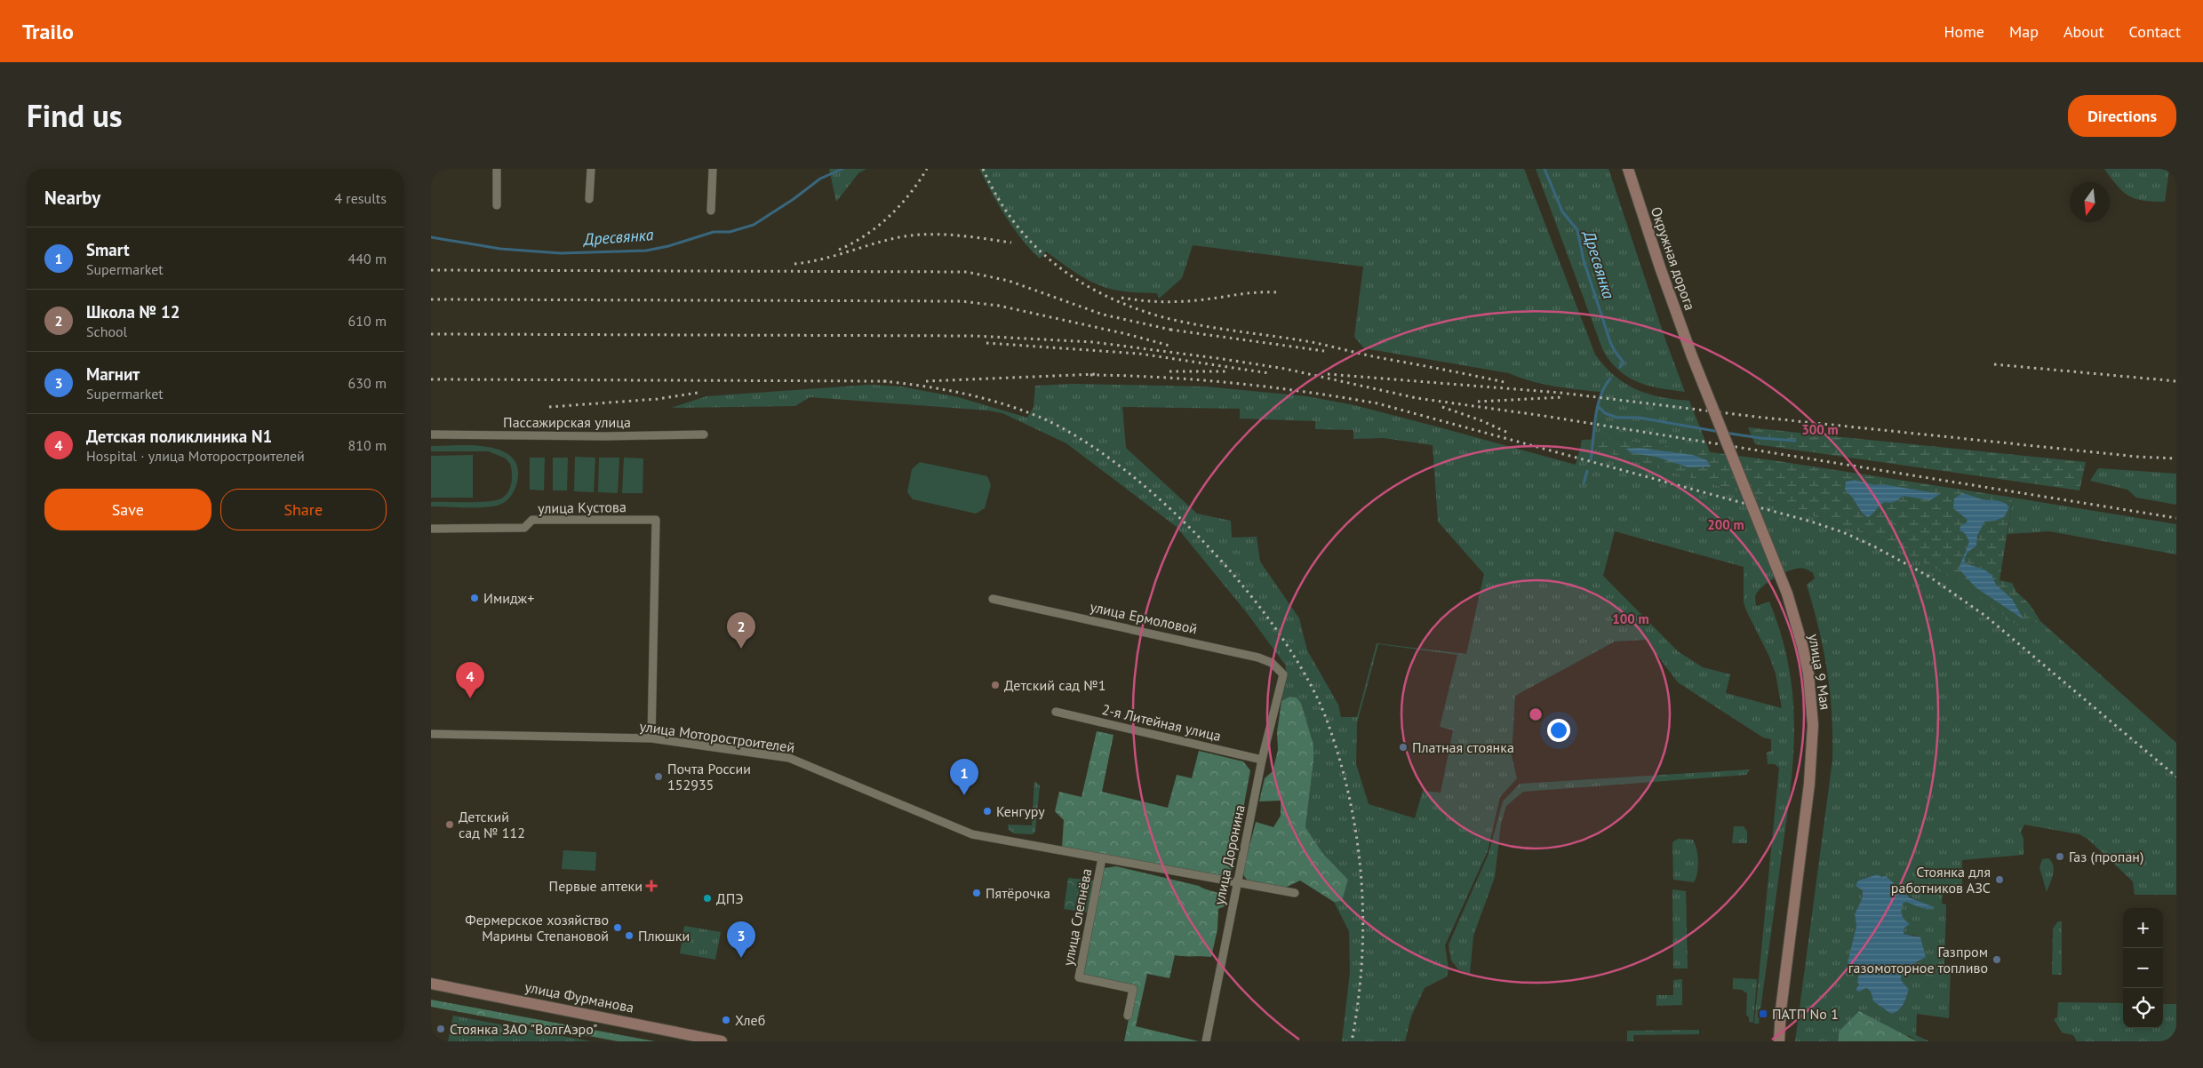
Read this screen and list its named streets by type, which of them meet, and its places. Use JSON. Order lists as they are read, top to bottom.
{
  "streets": {
    "main road": ["Окружная дорога", "улица 9 Мая", "улица Фурманова"],
    "street": [
      "Пассажирская улица",
      "улица Кустова",
      "улица Ермоловой",
      "2-я Литейная улица",
      "улица Моторостроителей",
      "улица Доронина",
      "улица Слепнёва"
    ]
  },
  "crossings": [
    ["Окружная дорога", "улица 9 Мая"],
    ["улица Кустова", "улица Моторостроителей"],
    ["улица Ермоловой", "улица Доронина"],
    ["2-я Литейная улица", "улица Доронина"],
    ["улица Моторостроителей", "улица Доронина"],
    ["улица Моторостроителей", "улица Слепнёва"]
  ],
  "water": ["Дресвянка"],
  "places": {
    "other": [
      "Имидж+",
      "Детский сад №1",
      "Платная стоянка",
      "Почта России 152935",
      "Кенгуру",
      "Детский сад № 112",
      "Газ (пропан)",
      "Стоянка для работников АЗС",
      "Пятёрочка",
      "ДПЭ",
      "Фермерское хозяйство Марины Степановой",
      "Плюшки",
      "Газпром газомоторное топливо",
      "Хлеб",
      "Стоянка ЗАО \"ВолгАэро\""
    ],
    "health": ["Первые аптеки"],
    "transit": ["ПАТП No 1"]
  },
  "north": "bottom",
  "page": {
    "header": "Trailo",
    "nav": [
      "Home",
      "Map",
      "About",
      "Contact"
    ],
    "title": "Find us",
    "buttons": [
      "Directions",
      ["Save", "Share"]
    ],
    "heading": ["Nearby", "4 results"],
    "list": [
      {
        "mark": "1",
        "name": "Smart",
        "note": "Supermarket",
        "value": "440 m"
      },
      {
        "mark": "2",
        "name": "Школа № 12",
        "note": "School",
        "value": "610 m"
      },
      {
        "mark": "3",
        "name": "Магнит",
        "note": "Supermarket",
        "value": "630 m"
      },
      {
        "mark": "4",
        "name": "Детская поликлиника N1",
        "note": "Hospital · улица Моторостроителей",
        "value": "810 m"
      }
    ],
    "pins": [
      "2",
      "4",
      "1",
      "3"
    ],
    "map_buttons": ["+", "−"]
  },
  "rings": ["300 m", "200 m", "100 m"]
}
